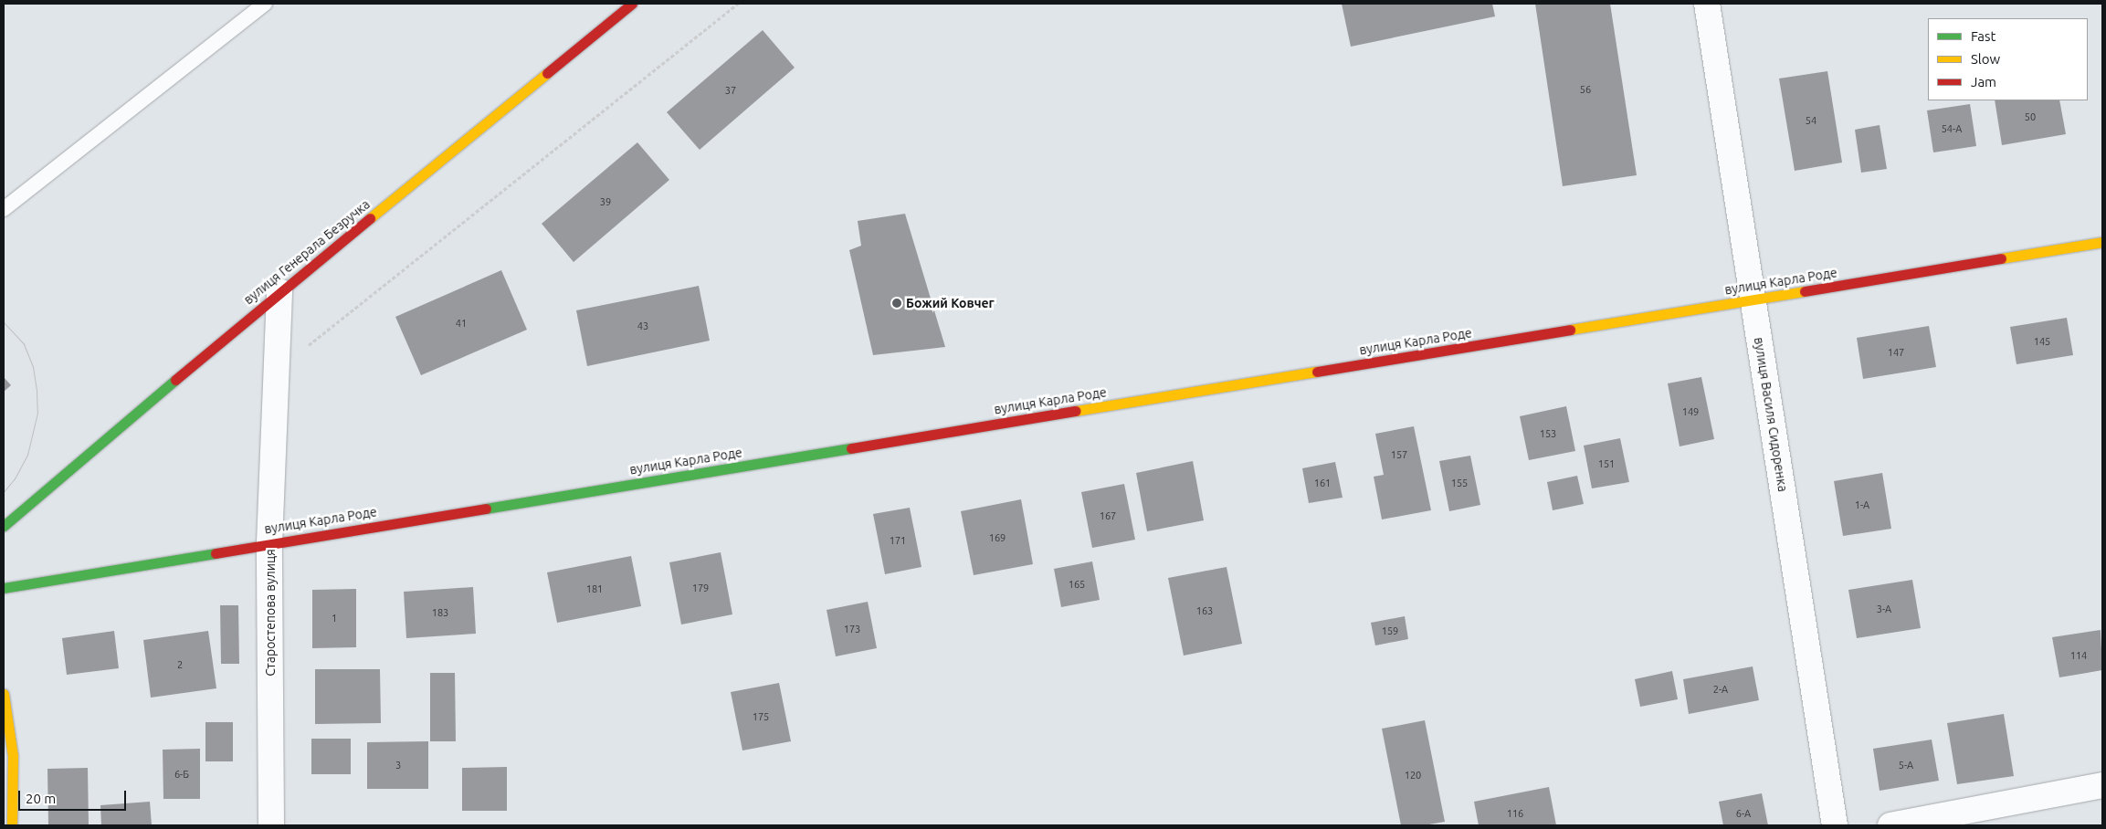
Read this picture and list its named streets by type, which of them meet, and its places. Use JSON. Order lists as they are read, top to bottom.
{
  "streets": {
    "street": [
      "вулиця Генерала Безручка",
      "вулиця Карла Роде",
      "вулиця Василя Сидоренка",
      "Старостепова вулиця"
    ]
  },
  "crossings": [
    ["вулиця Генерала Безручка", "Старостепова вулиця"],
    ["вулиця Карла Роде", "вулиця Василя Сидоренка"],
    ["вулиця Карла Роде", "Старостепова вулиця"]
  ],
  "places": ["Божий Ковчег"],
  "house_numbers": [
    "56",
    "37",
    "50",
    "54",
    "54-А",
    "39",
    "41",
    "43",
    "145",
    "147",
    "149",
    "153",
    "157",
    "151",
    "161",
    "155",
    "1-А",
    "167",
    "169",
    "171",
    "165",
    "179",
    "181",
    "3-А",
    "163",
    "183",
    "1",
    "173",
    "159",
    "114",
    "2",
    "2-А",
    "175",
    "3",
    "5-А",
    "6-Б",
    "120",
    "116",
    "6-А"
  ],
  "legend": ["Fast", "Slow", "Jam"],
  "scale_bar": "20 m"
}
